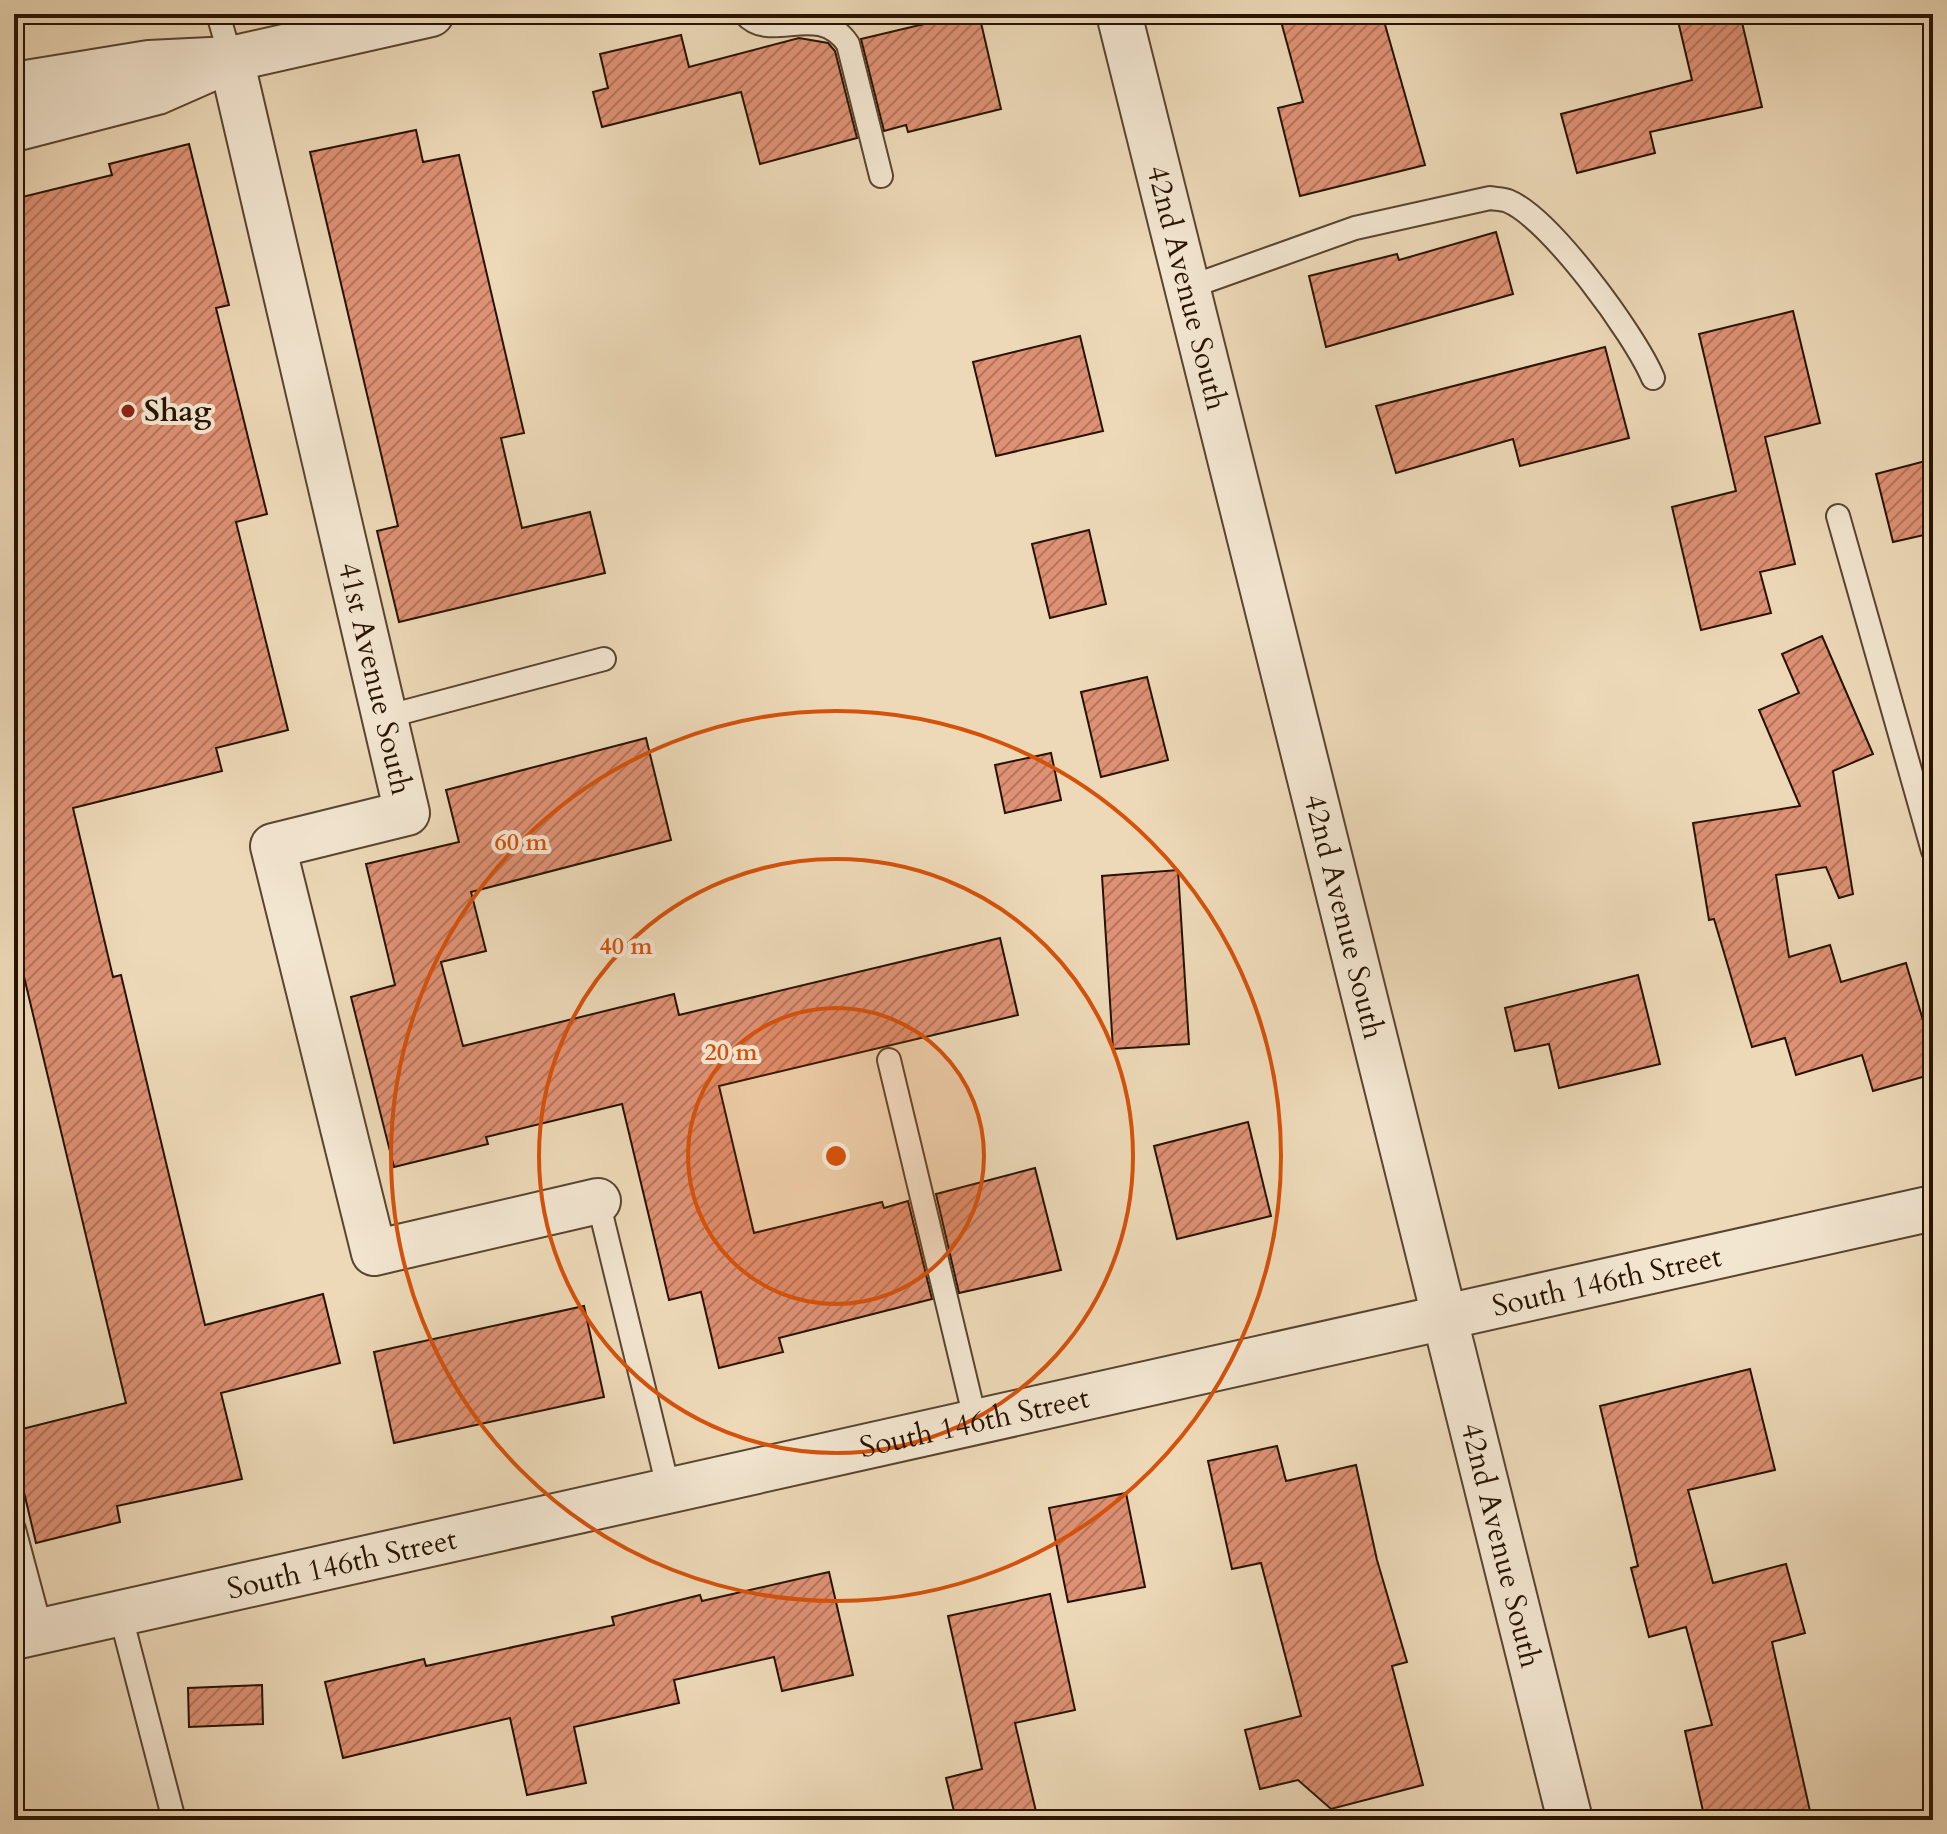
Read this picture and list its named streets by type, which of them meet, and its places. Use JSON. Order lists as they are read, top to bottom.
{
  "streets": {
    "street": ["42nd Avenue South", "41st Avenue South", "South 146th Street"]
  },
  "crossings": [
    ["42nd Avenue South", "South 146th Street"]
  ],
  "places": ["Shag"],
  "rings": ["60 m", "40 m", "20 m"]
}
